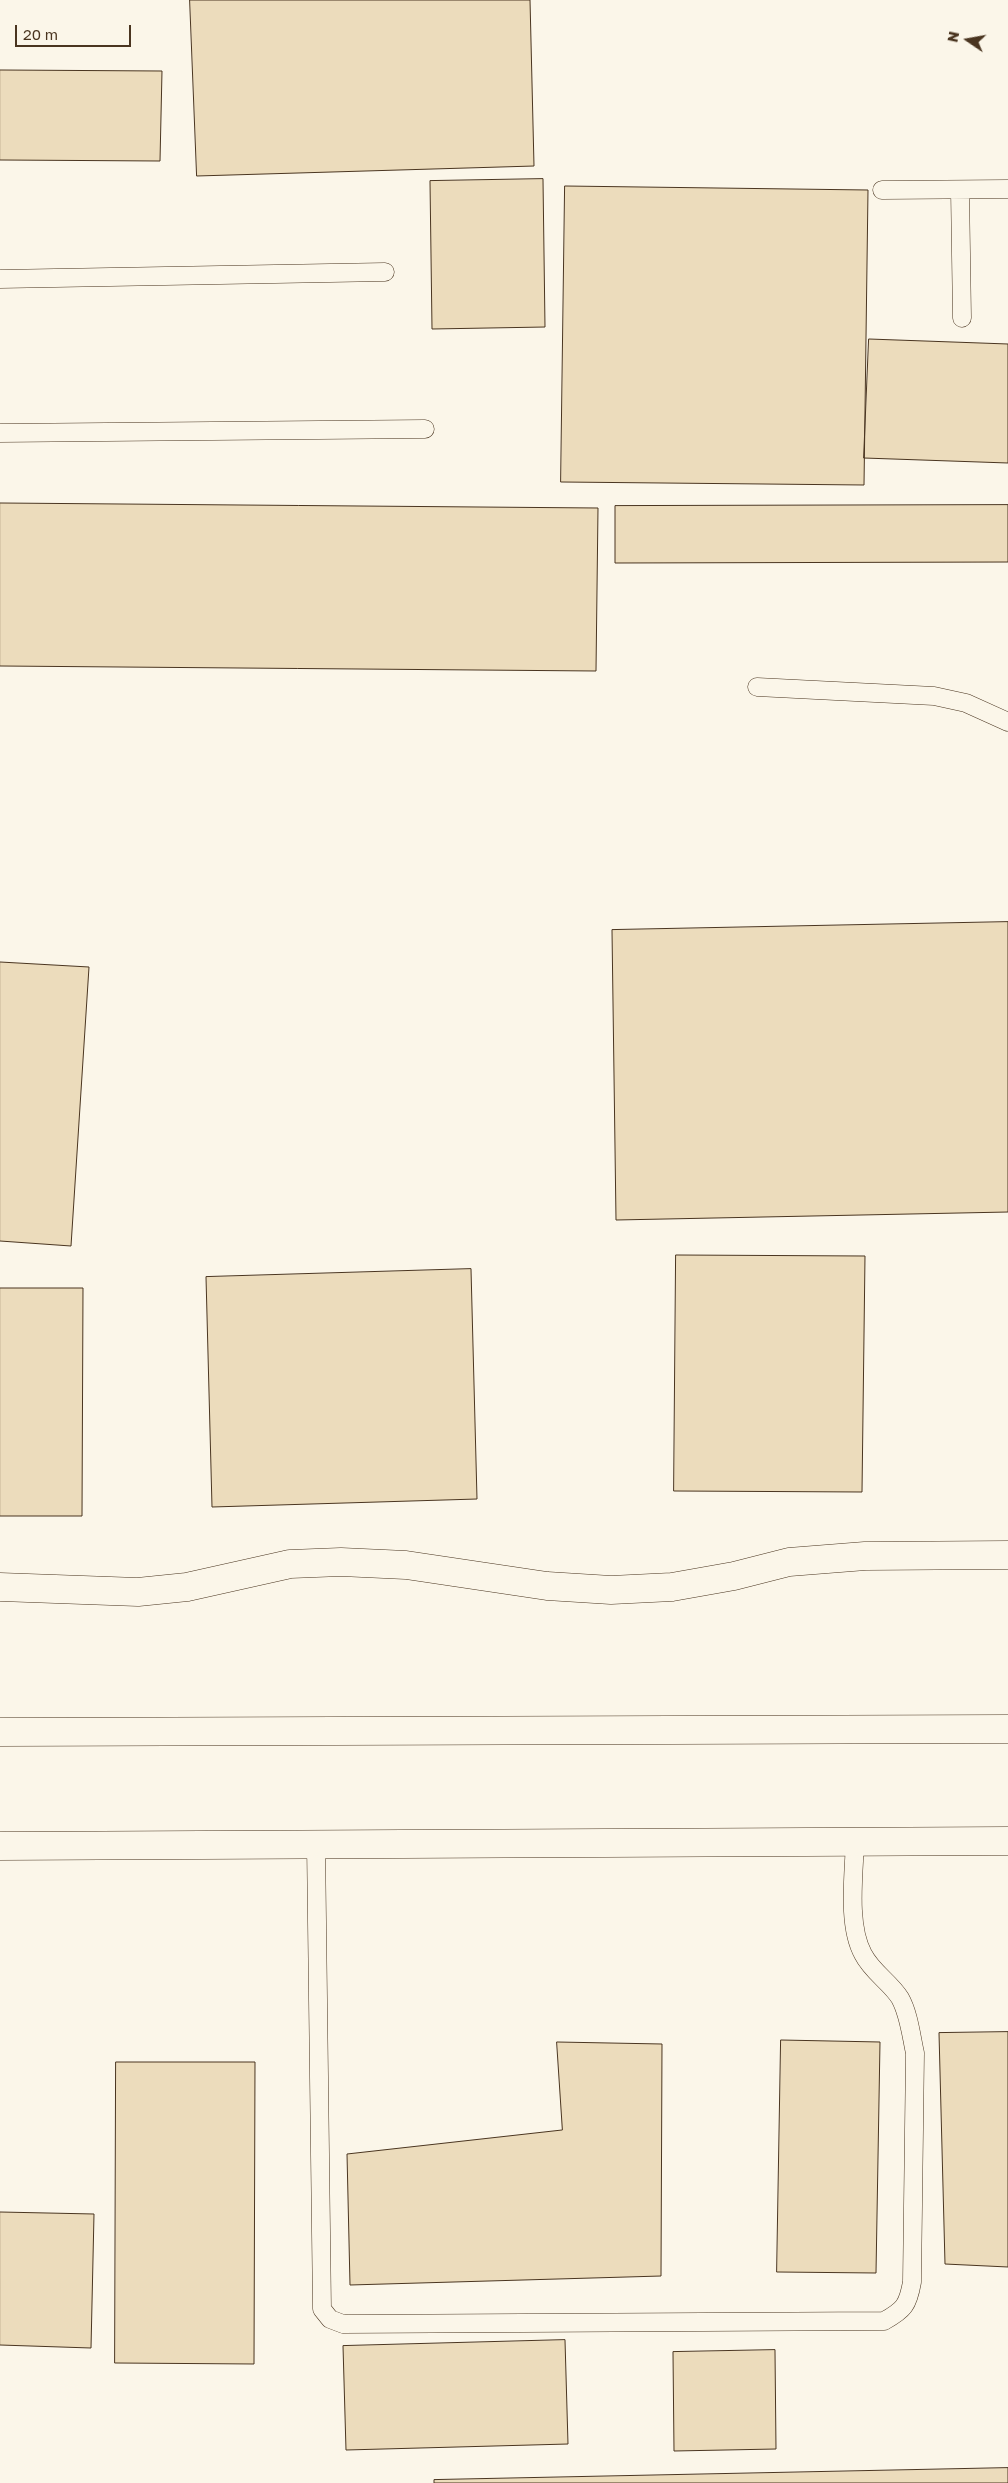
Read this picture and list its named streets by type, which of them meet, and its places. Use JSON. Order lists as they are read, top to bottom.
{
  "scale_bar": "20 m",
  "north": "left"
}
